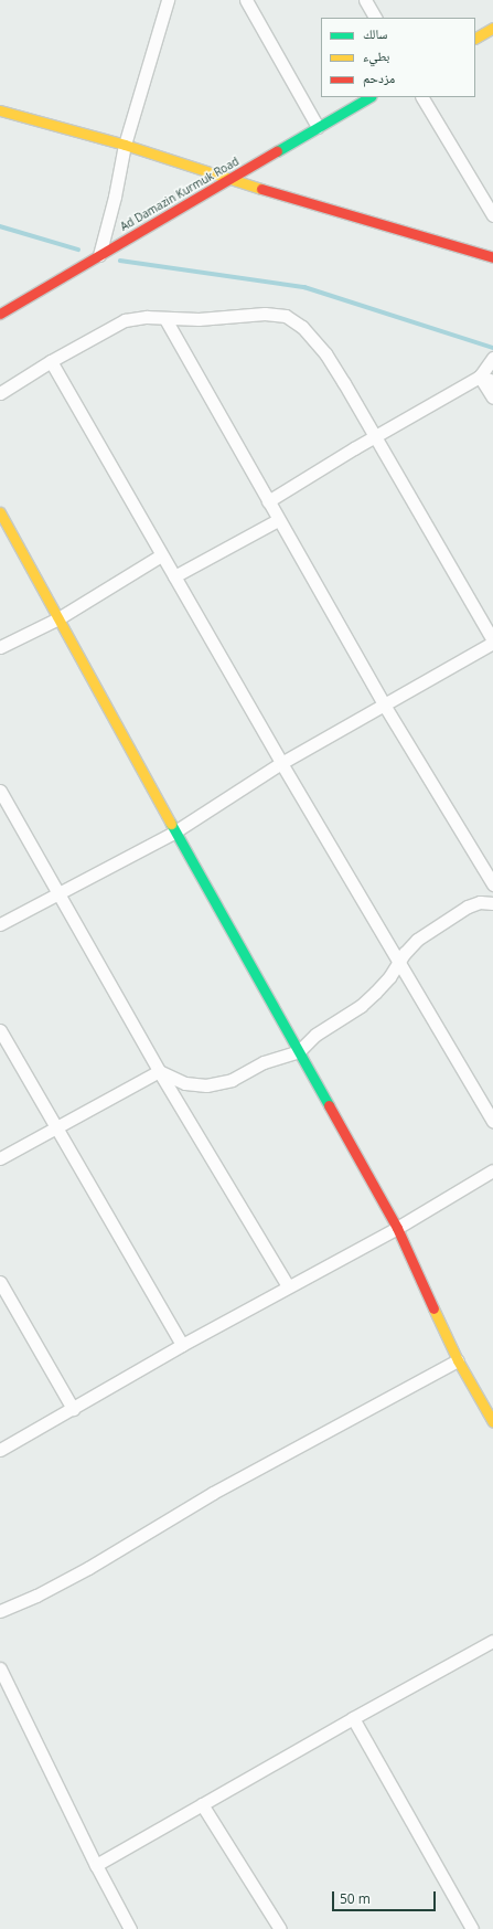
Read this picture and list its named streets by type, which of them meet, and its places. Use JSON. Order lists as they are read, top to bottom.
{
  "streets": {
    "main road": ["Ad Damazin Kurmuk Road"]
  },
  "legend": ["سالك", "بطيء", "مزدحم"],
  "scale_bar": "50 m"
}
